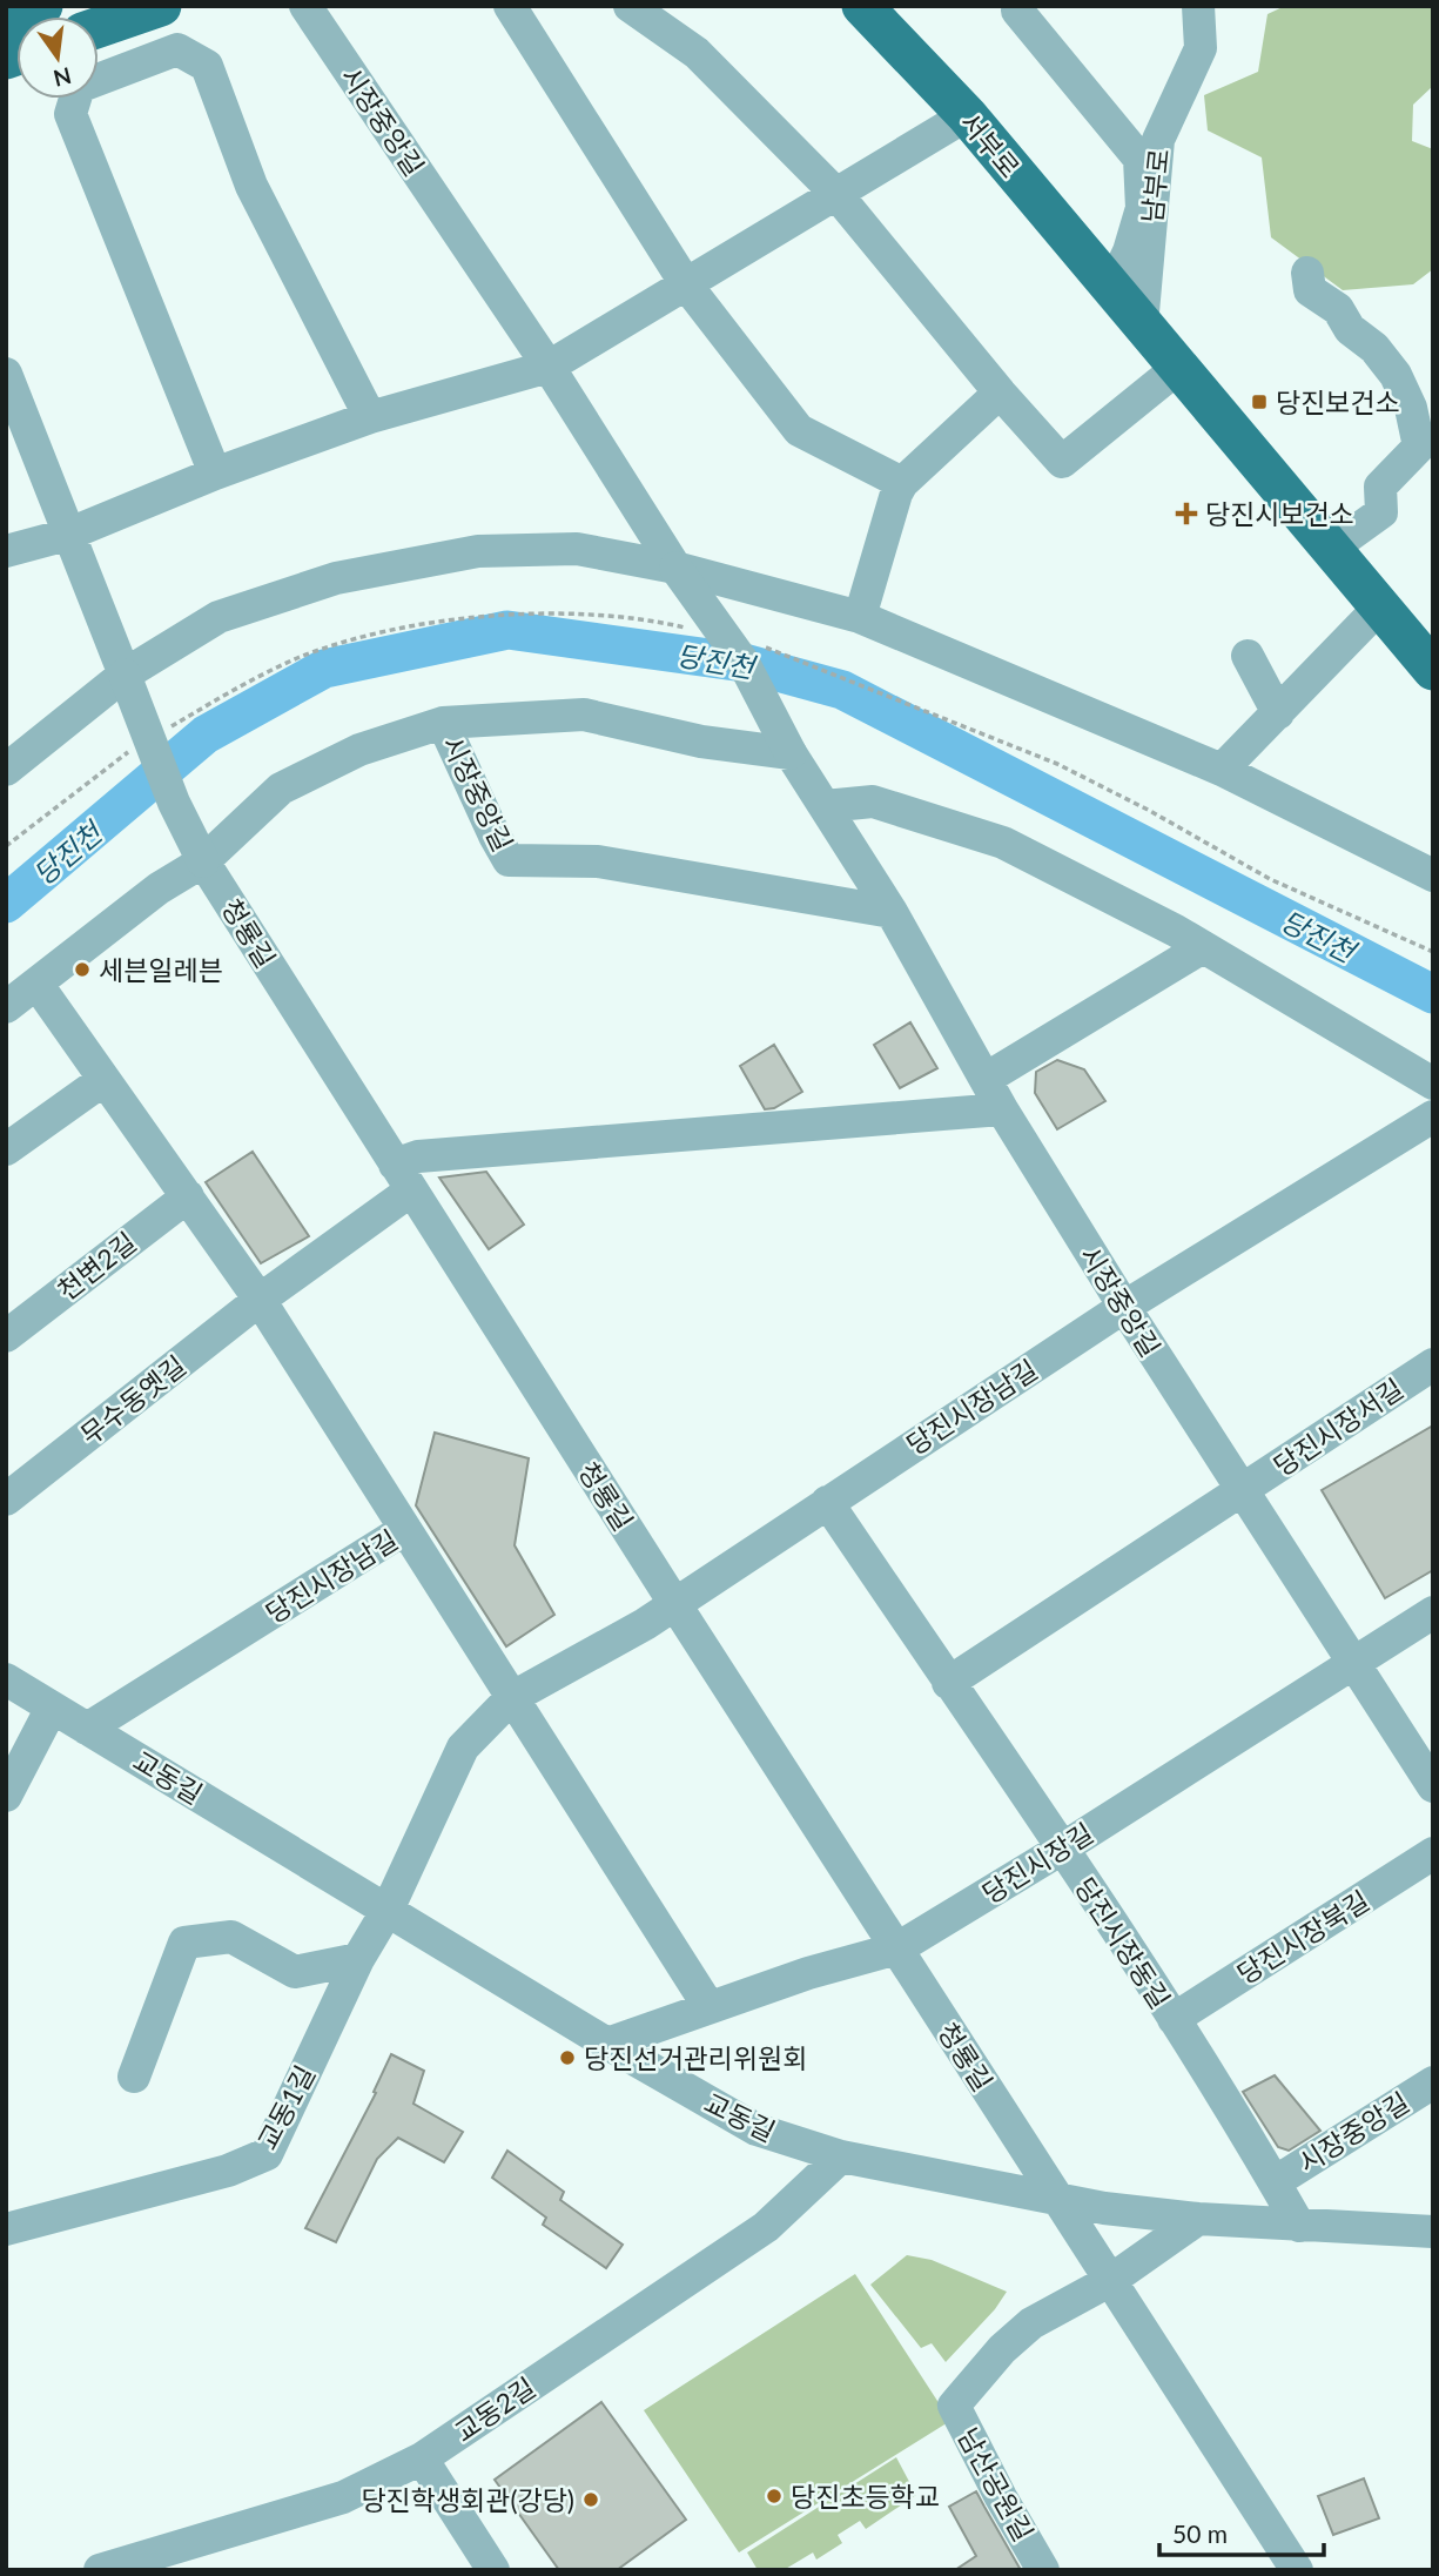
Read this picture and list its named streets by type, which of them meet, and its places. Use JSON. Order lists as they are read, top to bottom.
{
  "streets": {
    "main road": ["서부로"],
    "street": [
      "시장중앙길",
      "남부로",
      "청룡길",
      "천변2길",
      "무수동옛길",
      "당진시장남길",
      "당진시장서길",
      "교동길",
      "당진시장길",
      "당진시장북길",
      "당진시장동길",
      "교동1길",
      "교동2길",
      "남산공원길"
    ]
  },
  "crossings": [
    ["시장중앙길", "청룡길"],
    ["시장중앙길", "당진시장남길"],
    ["시장중앙길", "당진시장서길"],
    ["시장중앙길", "당진시장길"],
    ["시장중앙길", "당진시장동길"],
    ["서부로", "남부로"],
    ["청룡길", "무수동옛길"],
    ["청룡길", "당진시장남길"],
    ["청룡길", "교동길"],
    ["청룡길", "당진시장길"],
    ["청룡길", "남산공원길"],
    ["당진시장남길", "교동길"],
    ["당진시장남길", "당진시장길"],
    ["당진시장남길", "당진시장동길"],
    ["당진시장남길", "교동1길"],
    ["교동길", "당진시장길"],
    ["교동길", "당진시장동길"],
    ["교동길", "교동1길"],
    ["교동길", "교동2길"],
    ["당진시장길", "당진시장동길"],
    ["당진시장북길", "당진시장동길"]
  ],
  "water": ["당진천"],
  "places": {
    "transit": ["당진보건소"],
    "health": ["당진시보건소"],
    "other": [
      "세븐일레븐",
      "당진선거관리위원회",
      "당진초등학교",
      "당진학생회관(강당)"
    ]
  },
  "scale_bar": "50 m",
  "north": "bottom"
}
